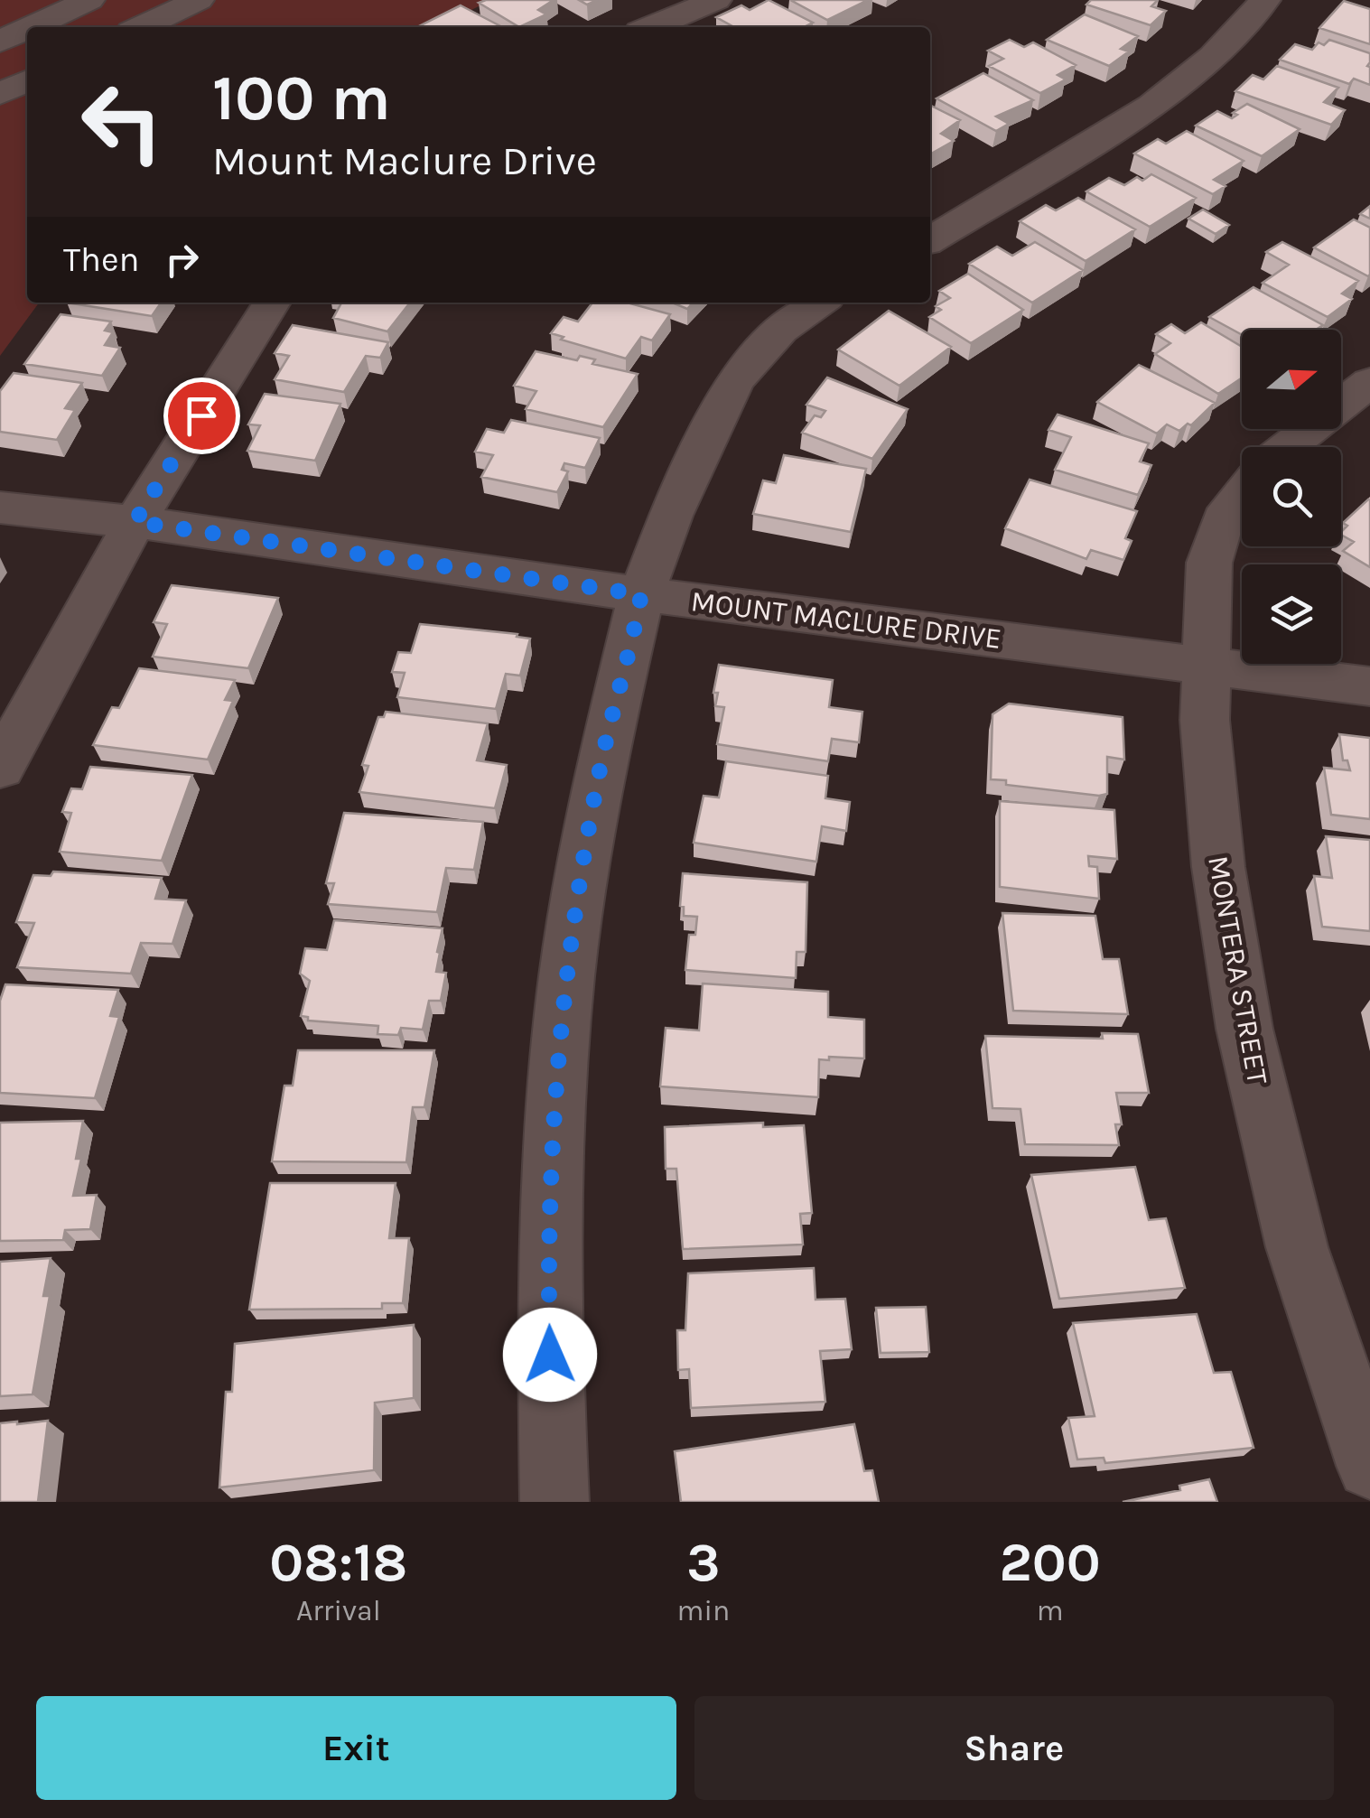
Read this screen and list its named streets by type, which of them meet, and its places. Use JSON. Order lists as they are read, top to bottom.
{
  "streets": {
    "street": ["MOUNT MACLURE DRIVE", "MONTERA STREET"]
  },
  "crossings": [
    ["MOUNT MACLURE DRIVE", "MONTERA STREET"]
  ],
  "north": "right",
  "page": {
    "turn": ["100 m", "Mount Maclure Drive"],
    "then": "Then",
    "eta": [
      "08:18",
      "Arrival",
      "3",
      "min",
      "200",
      "m"
    ],
    "buttons": ["Exit", "Share"]
  }
}
